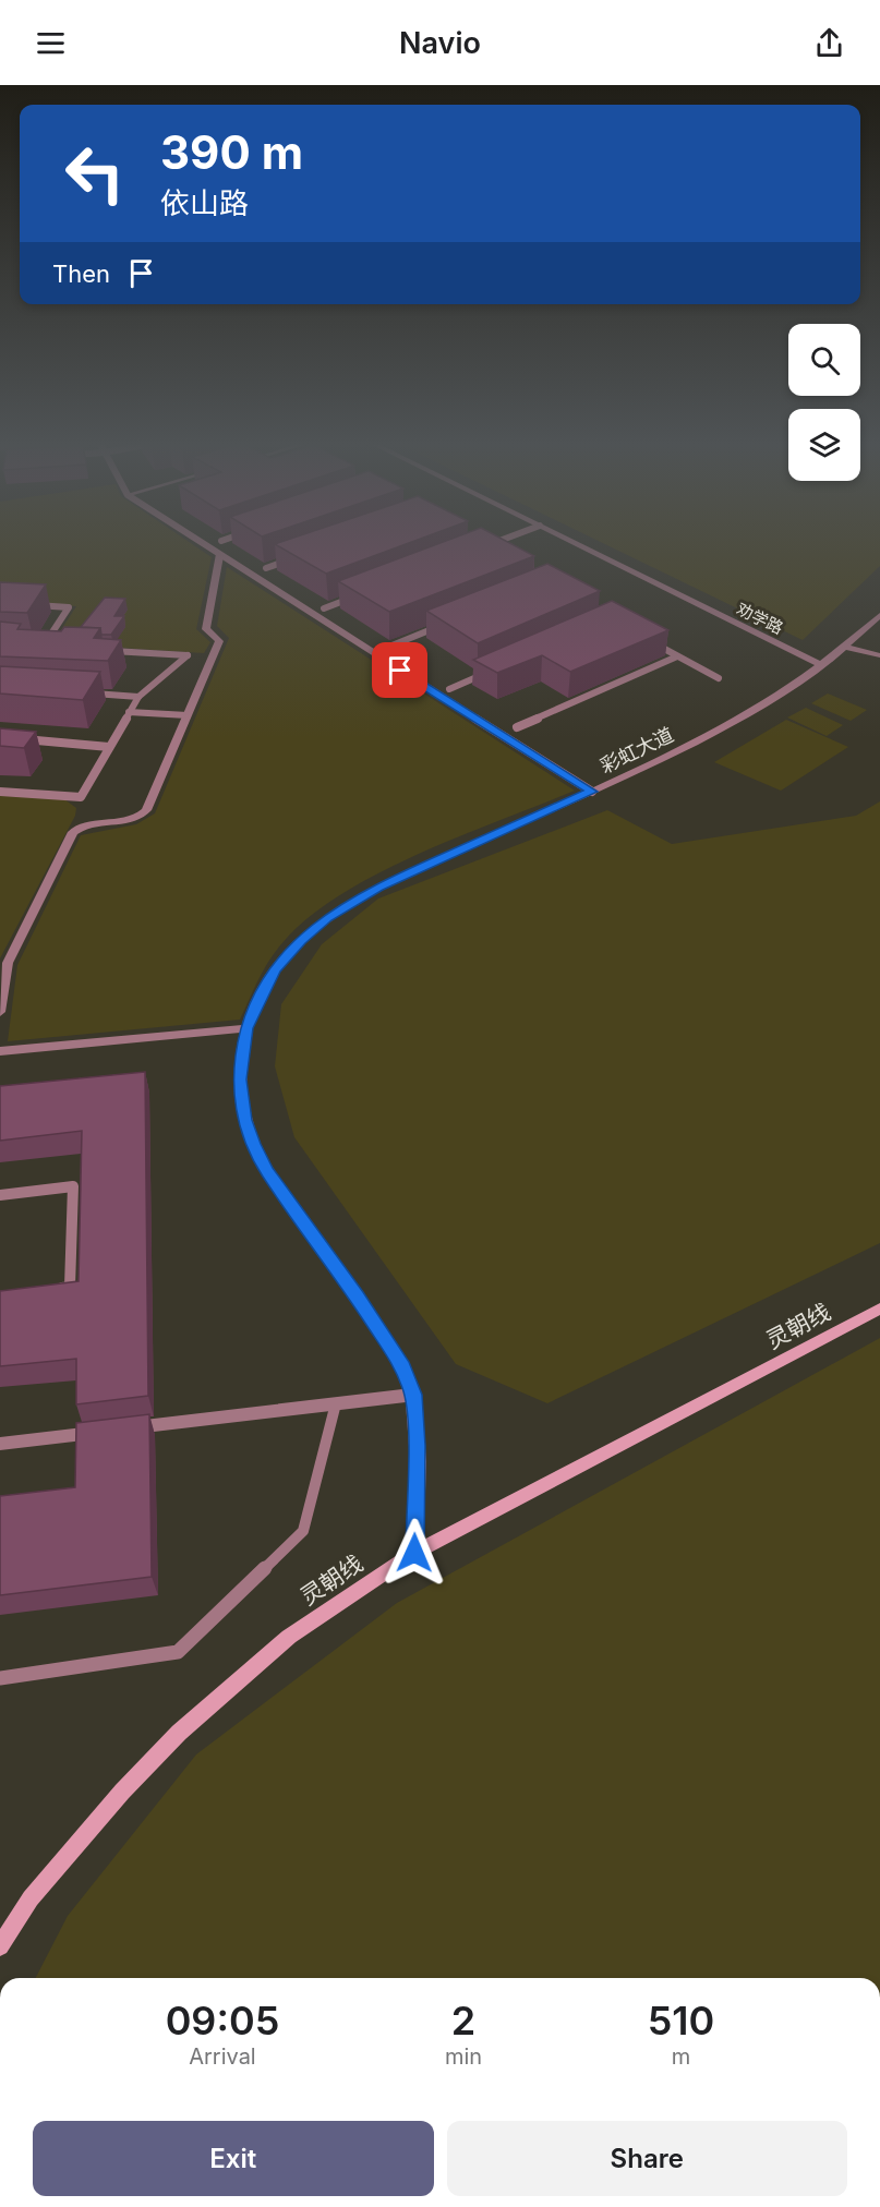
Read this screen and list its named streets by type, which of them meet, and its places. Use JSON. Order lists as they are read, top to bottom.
{
  "streets": {
    "main road": ["灵朝线"],
    "street": ["劝学路", "彩虹大道"]
  },
  "crossings": [
    ["劝学路", "彩虹大道"],
    ["彩虹大道", "灵朝线"]
  ],
  "page": {
    "header": "Navio",
    "turn": ["390 m", "依山路"],
    "then": "Then",
    "eta": [
      "09:05",
      "Arrival",
      "2",
      "min",
      "510",
      "m"
    ],
    "buttons": ["Exit", "Share"]
  }
}
